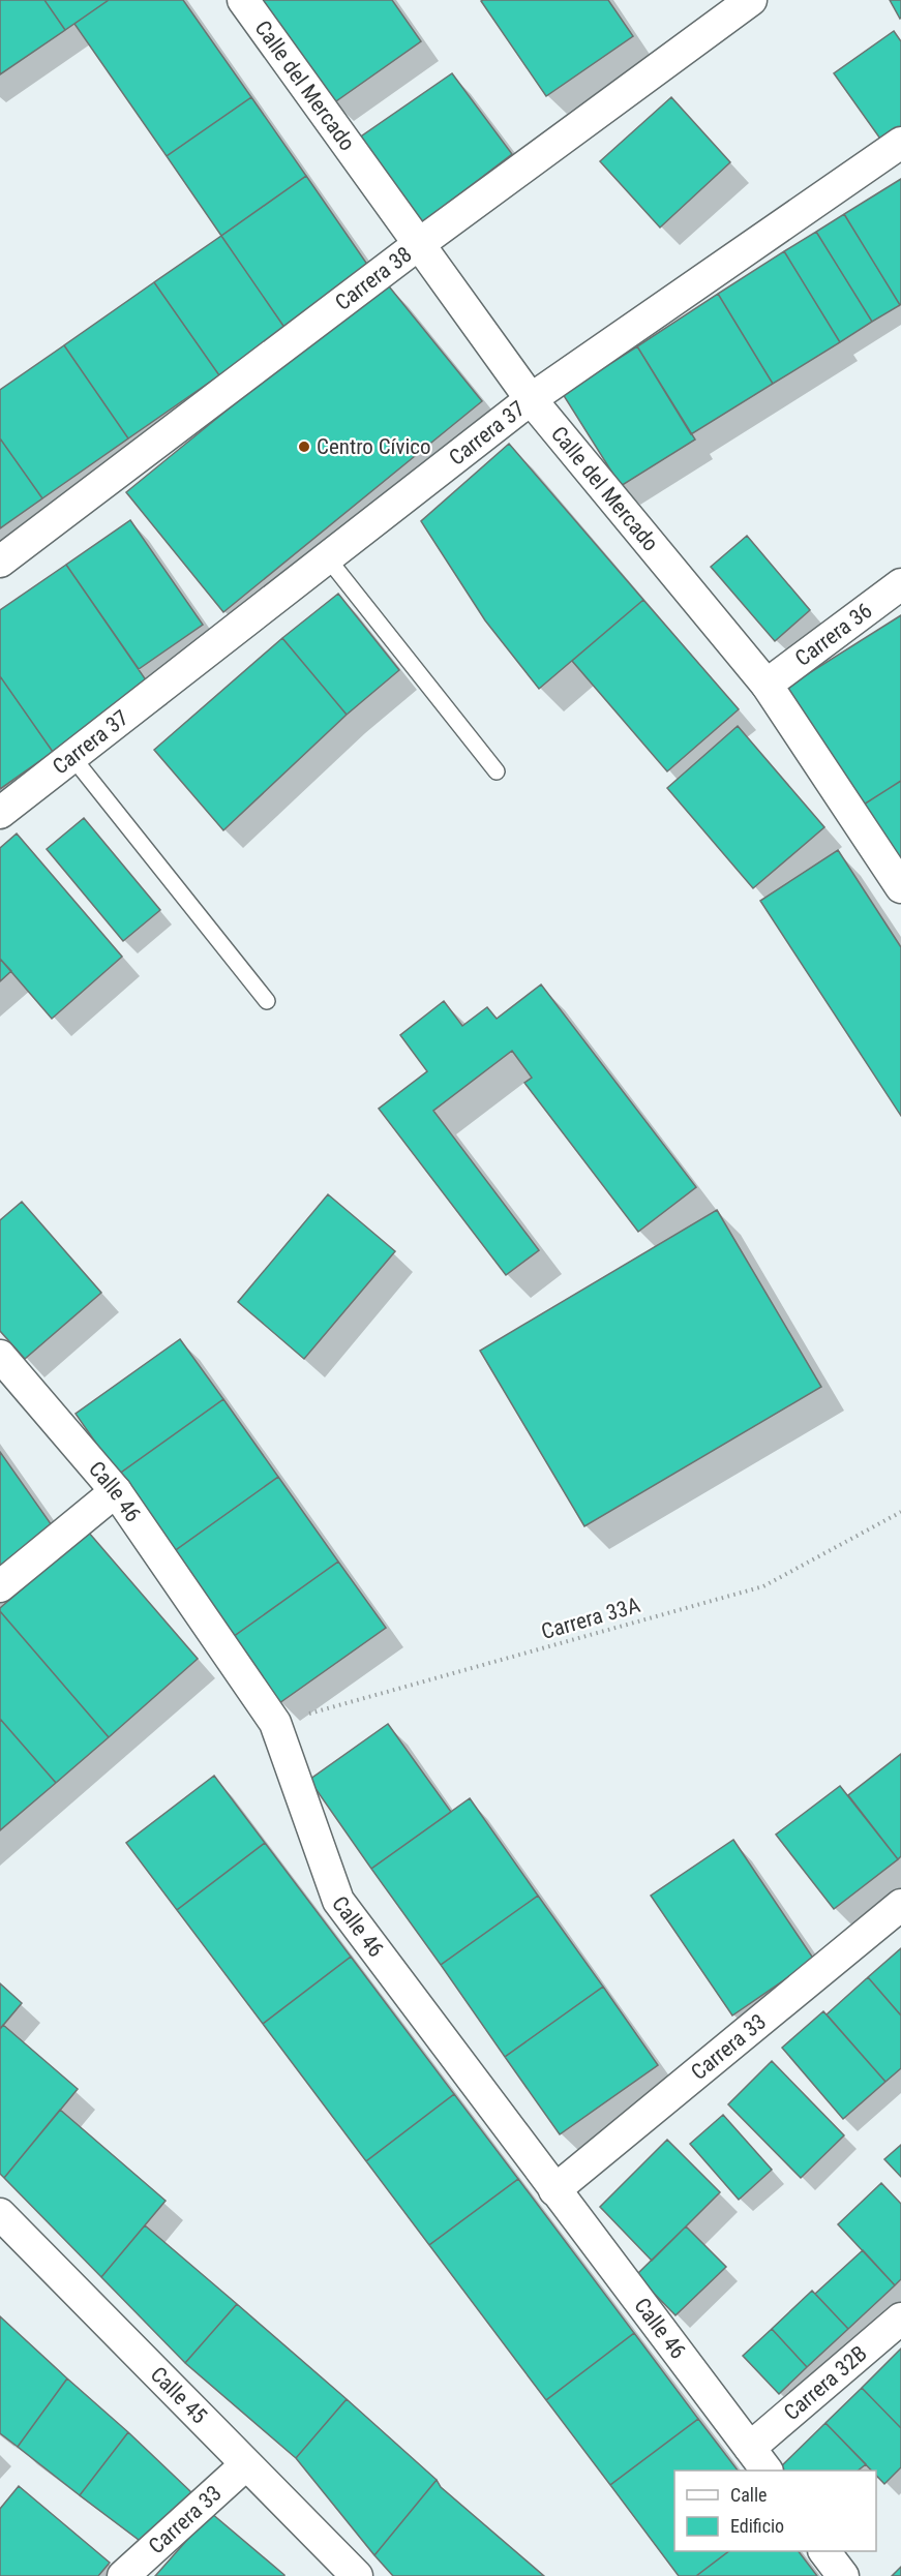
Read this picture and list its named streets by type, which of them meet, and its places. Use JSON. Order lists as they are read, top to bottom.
{
  "streets": {
    "street": [
      "Calle del Mercado",
      "Carrera 38",
      "Carrera 37",
      "Carrera 36",
      "Calle 46",
      "Carrera 33",
      "Carrera 32B",
      "Calle 45"
    ],
    "path": ["Carrera 33A"]
  },
  "crossings": [
    ["Calle del Mercado", "Carrera 38"],
    ["Calle del Mercado", "Carrera 37"],
    ["Calle del Mercado", "Carrera 36"],
    ["Calle 46", "Carrera 33A"],
    ["Calle 46", "Carrera 33"],
    ["Calle 46", "Carrera 32B"],
    ["Carrera 33", "Calle 45"]
  ],
  "places": ["Centro Cívico"],
  "legend": ["Calle", "Edificio"]
}
